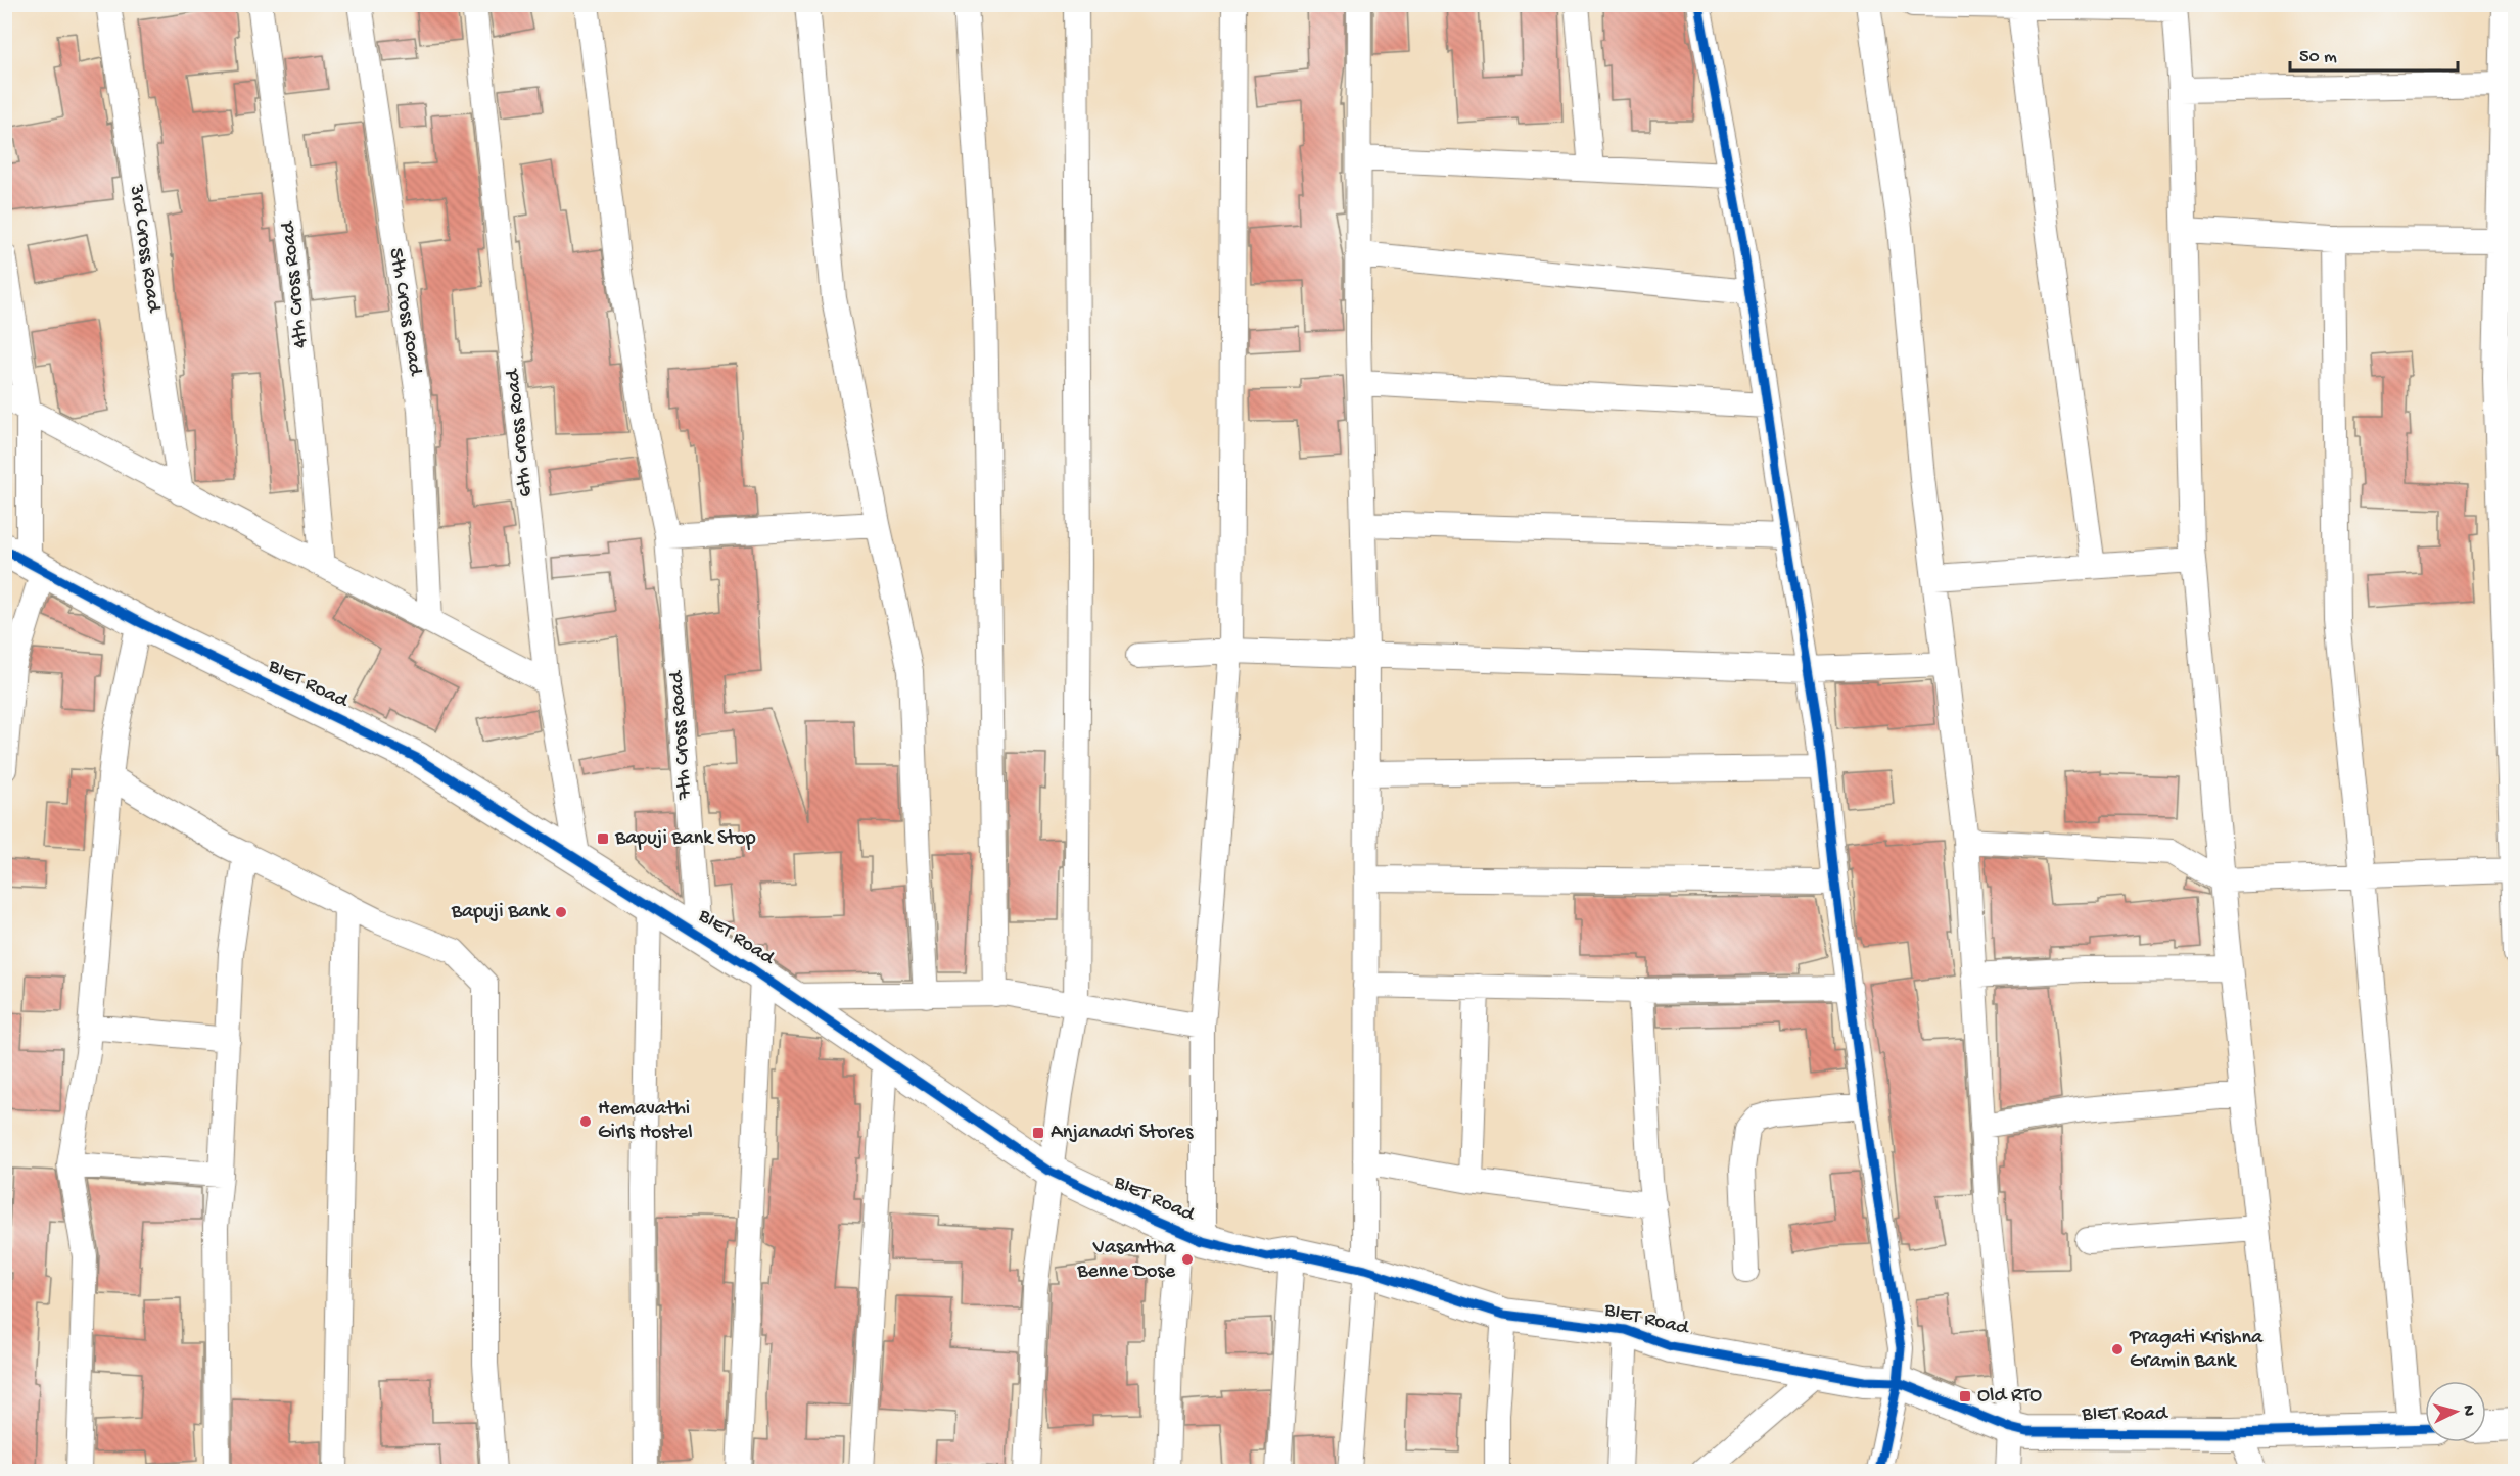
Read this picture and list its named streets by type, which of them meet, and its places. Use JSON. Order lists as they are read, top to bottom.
{
  "streets": {
    "street": [
      "3rd Cross Road",
      "4th Cross Road",
      "5th Cross Road",
      "6th Cross Road",
      "BIET Road",
      "7th Cross Road"
    ]
  },
  "crossings": [
    ["6th Cross Road", "BIET Road"],
    ["BIET Road", "7th Cross Road"]
  ],
  "places": {
    "transit": ["Bapuji Bank Stop", "Anjanadri Stores", "Old RTO"],
    "other": [
      "Bapuji Bank",
      "Hemavathi Girls Hostel",
      "Vasantha Benne Dose",
      "Pragati Krishna Gramin Bank"
    ]
  },
  "scale_bar": "50 m",
  "north": "right"
}
